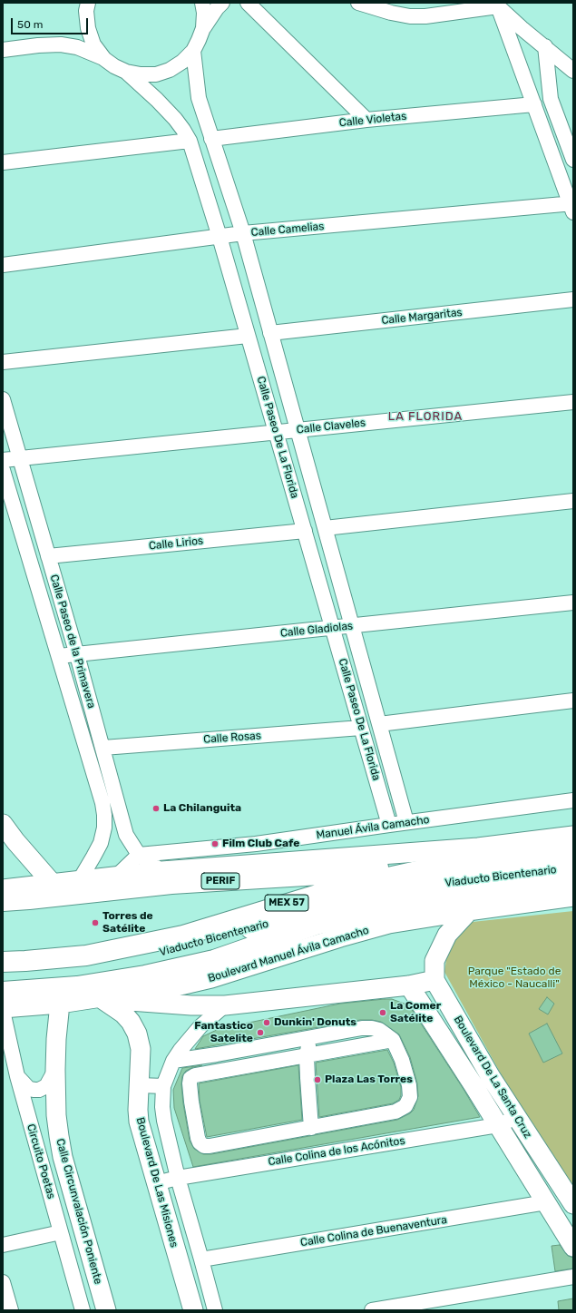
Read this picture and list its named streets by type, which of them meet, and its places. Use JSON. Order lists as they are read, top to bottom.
{
  "streets": {
    "highway": [
      "Viaducto Bicentenario",
      "PERIF",
      "MEX 57",
      "Boulevard Manuel Ávila Camacho"
    ],
    "main road": ["Boulevard De La Santa Cruz", "Boulevard De Las Misiones", "Calle Circunvalación Poniente"],
    "street": [
      "Calle Violetas",
      "Calle Camelias",
      "Calle Margaritas",
      "Calle Claveles",
      "Calle Paseo De La Florida",
      "Calle Lirios",
      "Calle Gladiolas",
      "Calle Paseo de la Primavera",
      "Calle Rosas",
      "Manuel Ávila Camacho",
      "Calle Colina de los Acónitos",
      "Circuito Poetas",
      "Calle Colina de Buenaventura"
    ]
  },
  "crossings": [
    ["Calle Violetas", "Calle Paseo De La Florida"],
    ["Calle Camelias", "Calle Paseo De La Florida"],
    ["Calle Margaritas", "Calle Paseo De La Florida"],
    ["Calle Claveles", "Calle Paseo De La Florida"],
    ["Calle Claveles", "Calle Paseo de la Primavera"],
    ["Calle Paseo De La Florida", "Calle Lirios"],
    ["Calle Paseo De La Florida", "Calle Gladiolas"],
    ["Calle Paseo De La Florida", "Calle Rosas"],
    ["Calle Paseo De La Florida", "Manuel Ávila Camacho"],
    ["Calle Lirios", "Calle Paseo de la Primavera"],
    ["Calle Gladiolas", "Calle Paseo de la Primavera"],
    ["Calle Paseo de la Primavera", "Calle Rosas"],
    ["Calle Paseo de la Primavera", "Manuel Ávila Camacho"],
    ["PERIF", "MEX 57"],
    ["Boulevard Manuel Ávila Camacho", "Boulevard De Las Misiones"],
    ["Boulevard Manuel Ávila Camacho", "Calle Circunvalación Poniente"],
    ["Boulevard De La Santa Cruz", "Calle Colina de los Acónitos"],
    ["Boulevard De La Santa Cruz", "Calle Colina de Buenaventura"],
    ["Calle Colina de los Acónitos", "Boulevard De Las Misiones"],
    ["Boulevard De Las Misiones", "Calle Colina de Buenaventura"]
  ],
  "districts": ["LA FLORIDA"],
  "parks": ["Parque \"Estado de México - Naucalli\""],
  "places": [
    "La Chilanguita",
    "Film Club Cafe",
    "Torres de Satélite",
    "La Comer Satélite",
    "Dunkin' Donuts",
    "Fantastico Satelite",
    "Plaza Las Torres"
  ],
  "scale_bar": "50 m"
}
